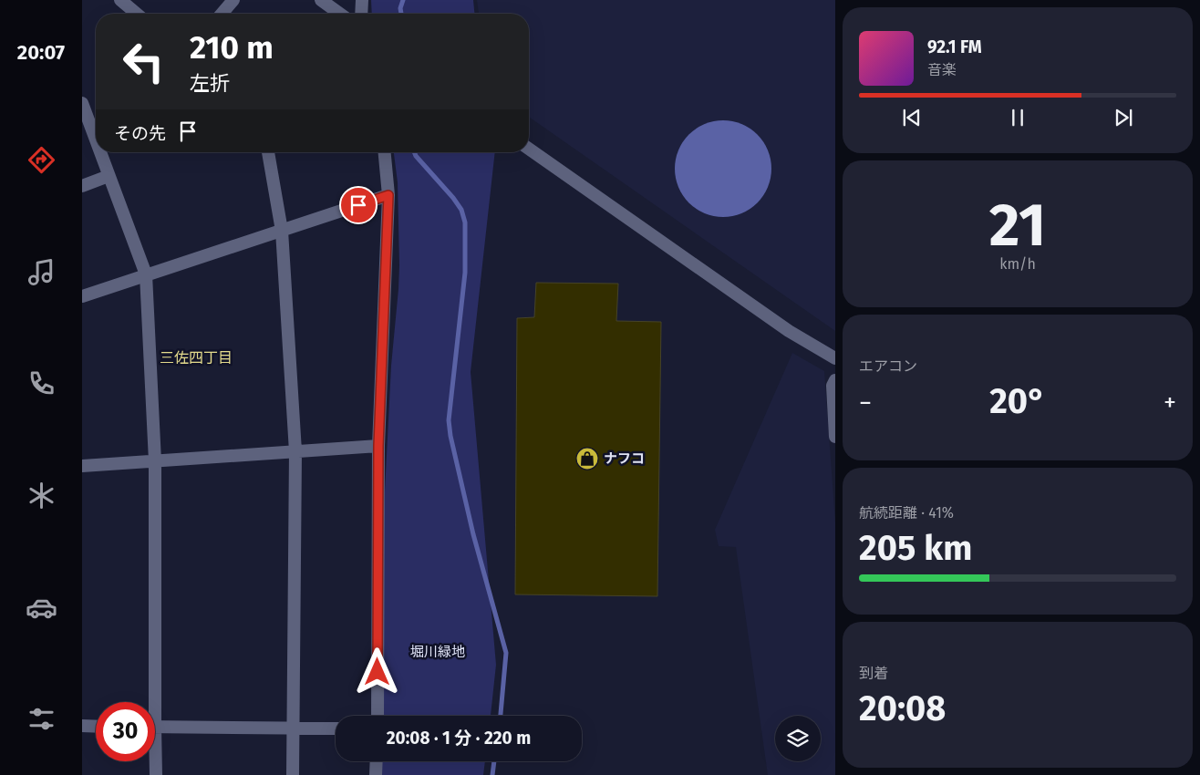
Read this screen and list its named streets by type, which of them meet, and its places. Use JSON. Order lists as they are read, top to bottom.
{
  "districts": ["三佐四丁目"],
  "parks": ["堀川緑地"],
  "places": {
    "shop": ["ナフコ"]
  },
  "page": {
    "tabs": "20:07",
    "turn": ["210 m", "左折"],
    "song": ["92.1 FM", "音楽"],
    "then": "その先",
    "tile": [
      ["21", "km/h"],
      "エアコン",
      ["航続距離 · 41%", "205 km"],
      ["到着", "20:08"]
    ],
    "heat": ["−", "20°", "+"],
    "limit": "30",
    "trip": "20:08 · 1 分 · 220 m"
  }
}
